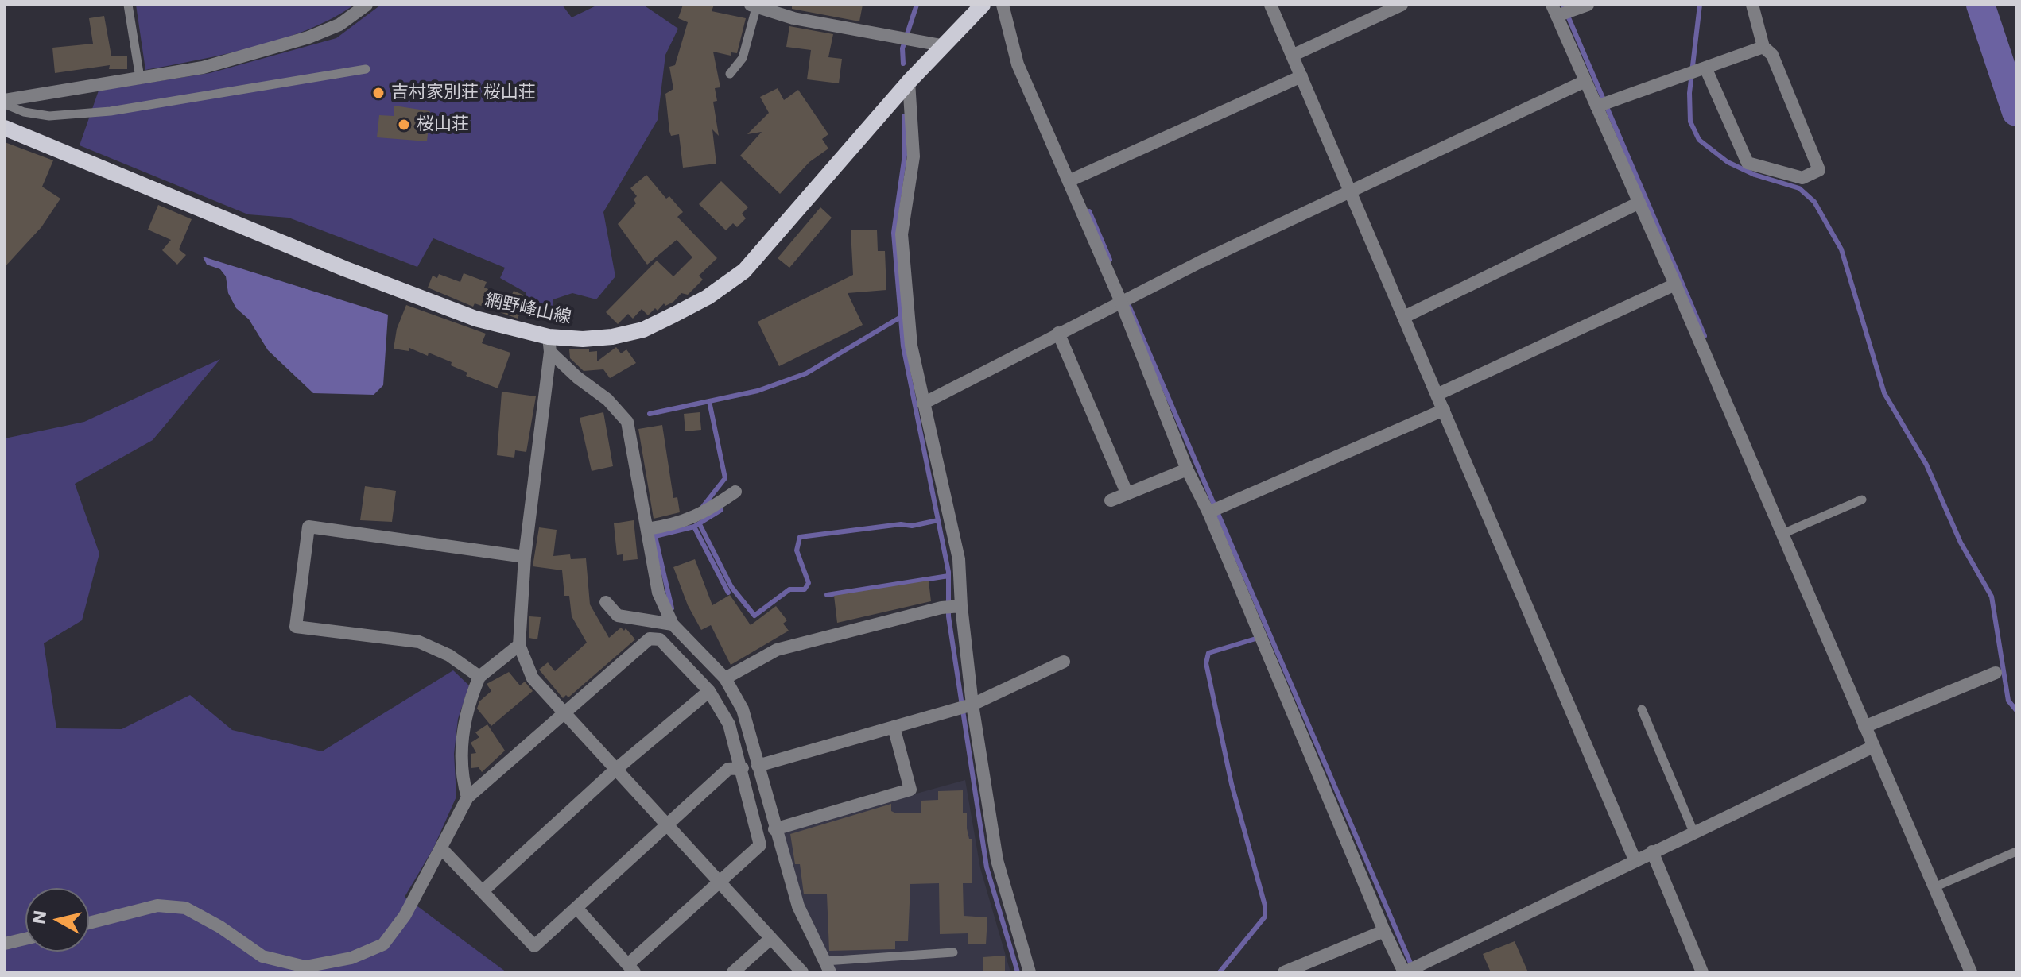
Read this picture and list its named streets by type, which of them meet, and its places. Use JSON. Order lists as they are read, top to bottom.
{
  "streets": {
    "main road": ["網野峰山線"]
  },
  "places": ["吉村家別荘 桜山荘", "桜山荘"],
  "north": "left"
}
